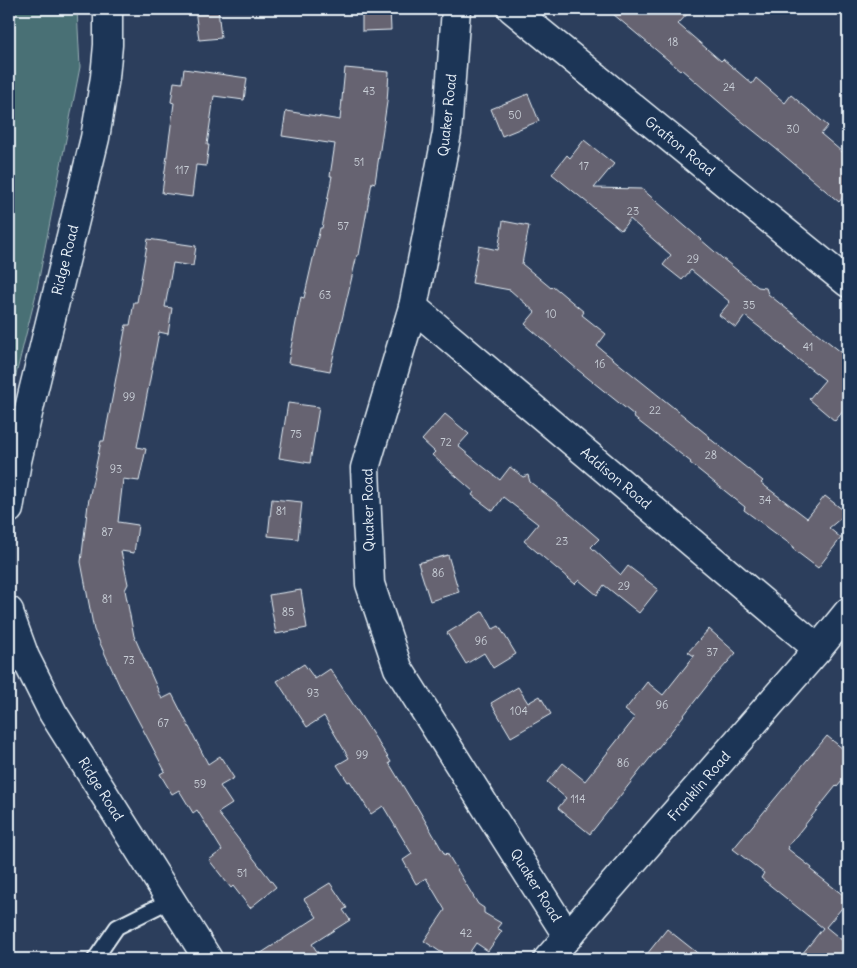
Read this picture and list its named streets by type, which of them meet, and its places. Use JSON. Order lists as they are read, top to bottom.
{
  "streets": {
    "street": [
      "Quaker Road",
      "Grafton Road",
      "Ridge Road",
      "Addison Road",
      "Franklin Road"
    ]
  },
  "crossings": [
    ["Quaker Road", "Addison Road"],
    ["Quaker Road", "Franklin Road"],
    ["Addison Road", "Franklin Road"]
  ],
  "house_numbers": [
    "18",
    "24",
    "43",
    "50",
    "30",
    "51",
    "17",
    "117",
    "23",
    "57",
    "29",
    "63",
    "35",
    "10",
    "41",
    "16",
    "99",
    "22",
    "75",
    "72",
    "28",
    "93",
    "34",
    "81",
    "87",
    "23",
    "86",
    "29",
    "81",
    "85",
    "96",
    "37",
    "73",
    "93",
    "96",
    "104",
    "67",
    "99",
    "86",
    "59",
    "114",
    "51",
    "42"
  ]
}
